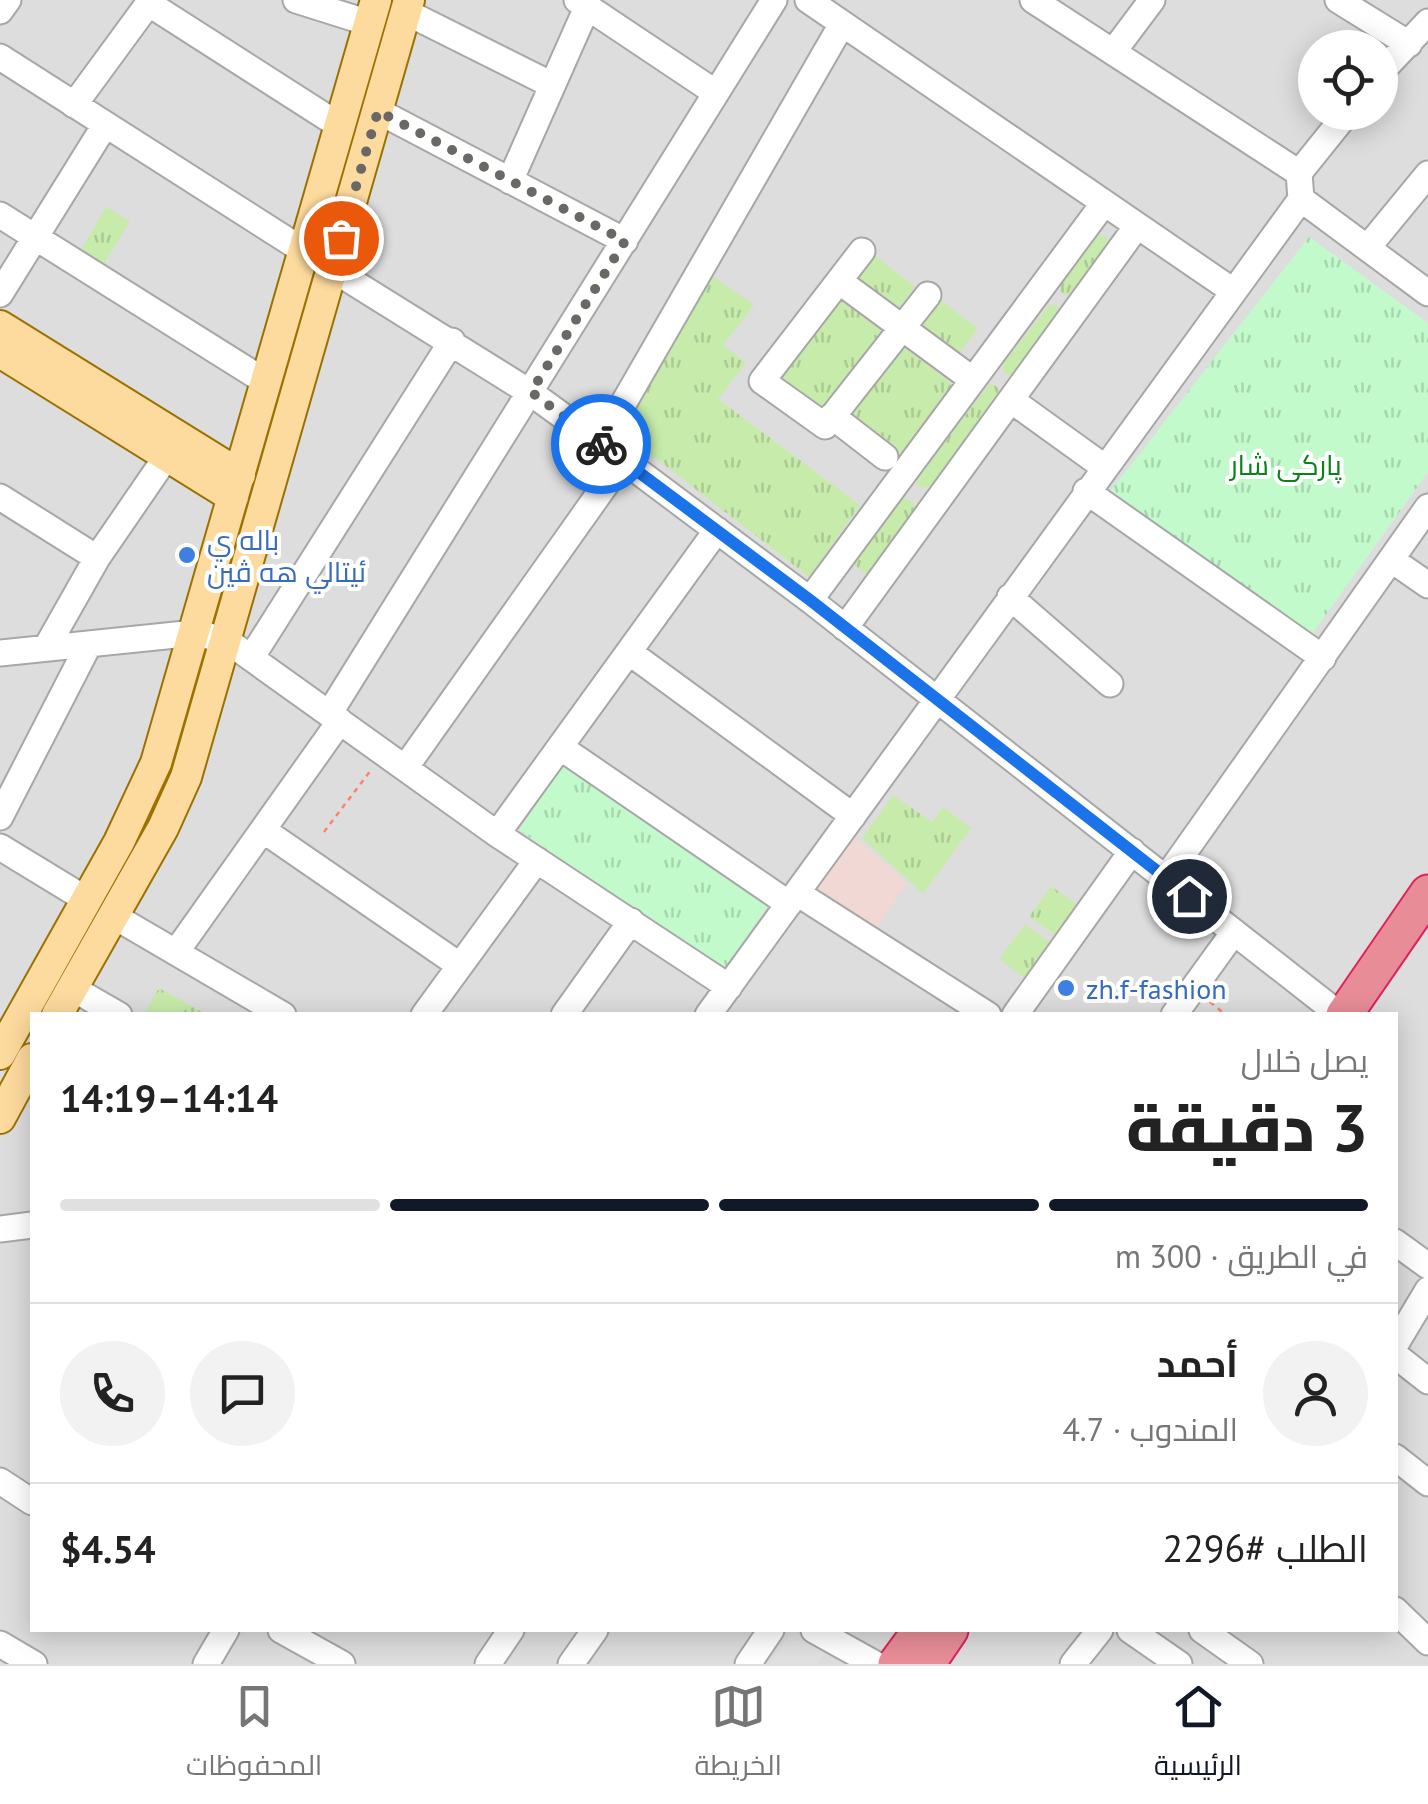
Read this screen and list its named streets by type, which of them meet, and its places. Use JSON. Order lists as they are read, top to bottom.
{
  "parks": ["پاركى شار"],
  "places": ["باله ي ئيتالي هه ڤين", "zh.f-fashion"],
  "page": {
    "heading": ["3 دقيقة", "يصل خلال", "14:14–14:19"],
    "panel": [
      "أحمد",
      "المندوب · 4.7",
      "الطلب #2296",
      "$4.54"
    ],
    "bar": "في الطريق · 300 m",
    "tabs": ["الرئيسية", "الخريطة", "المحفوظات"]
  }
}
